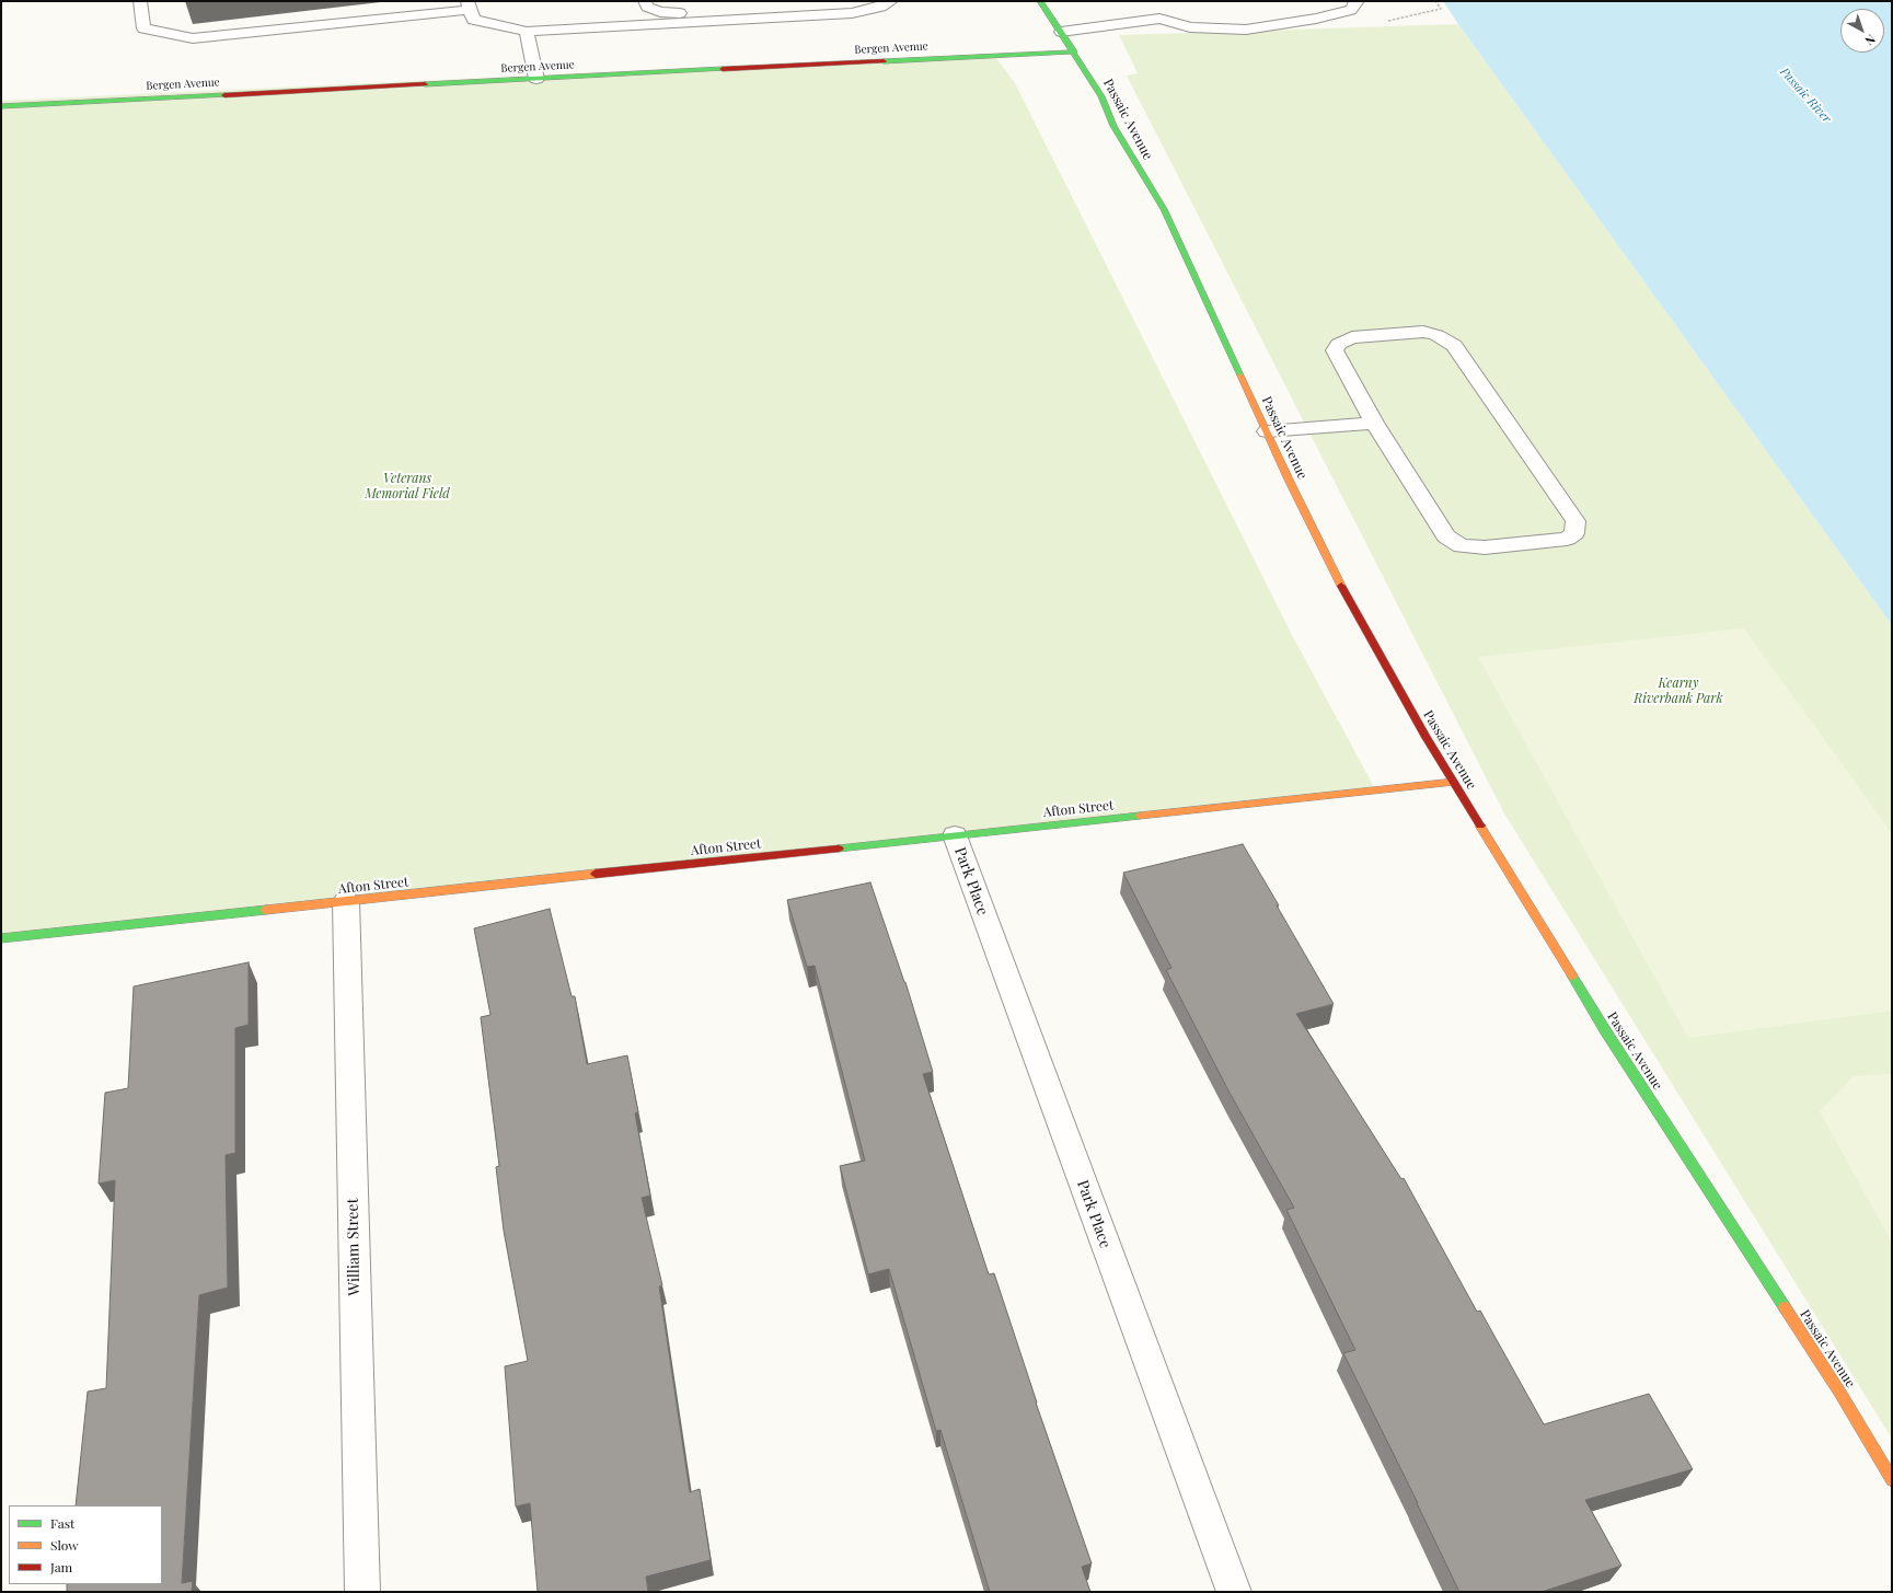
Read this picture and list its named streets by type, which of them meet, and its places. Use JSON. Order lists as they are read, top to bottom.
{
  "streets": {
    "street": [
      "Bergen Avenue",
      "Passaic Avenue",
      "Afton Street",
      "Park Place",
      "William Street"
    ]
  },
  "crossings": [
    ["Bergen Avenue", "Passaic Avenue"],
    ["Passaic Avenue", "Afton Street"],
    ["Afton Street", "Park Place"],
    ["Afton Street", "William Street"]
  ],
  "water": ["Passaic River"],
  "parks": ["Veterans Memorial Field", "Kearny Riverbank Park"],
  "legend": ["Fast", "Slow", "Jam"],
  "north": "bottom right"
}
